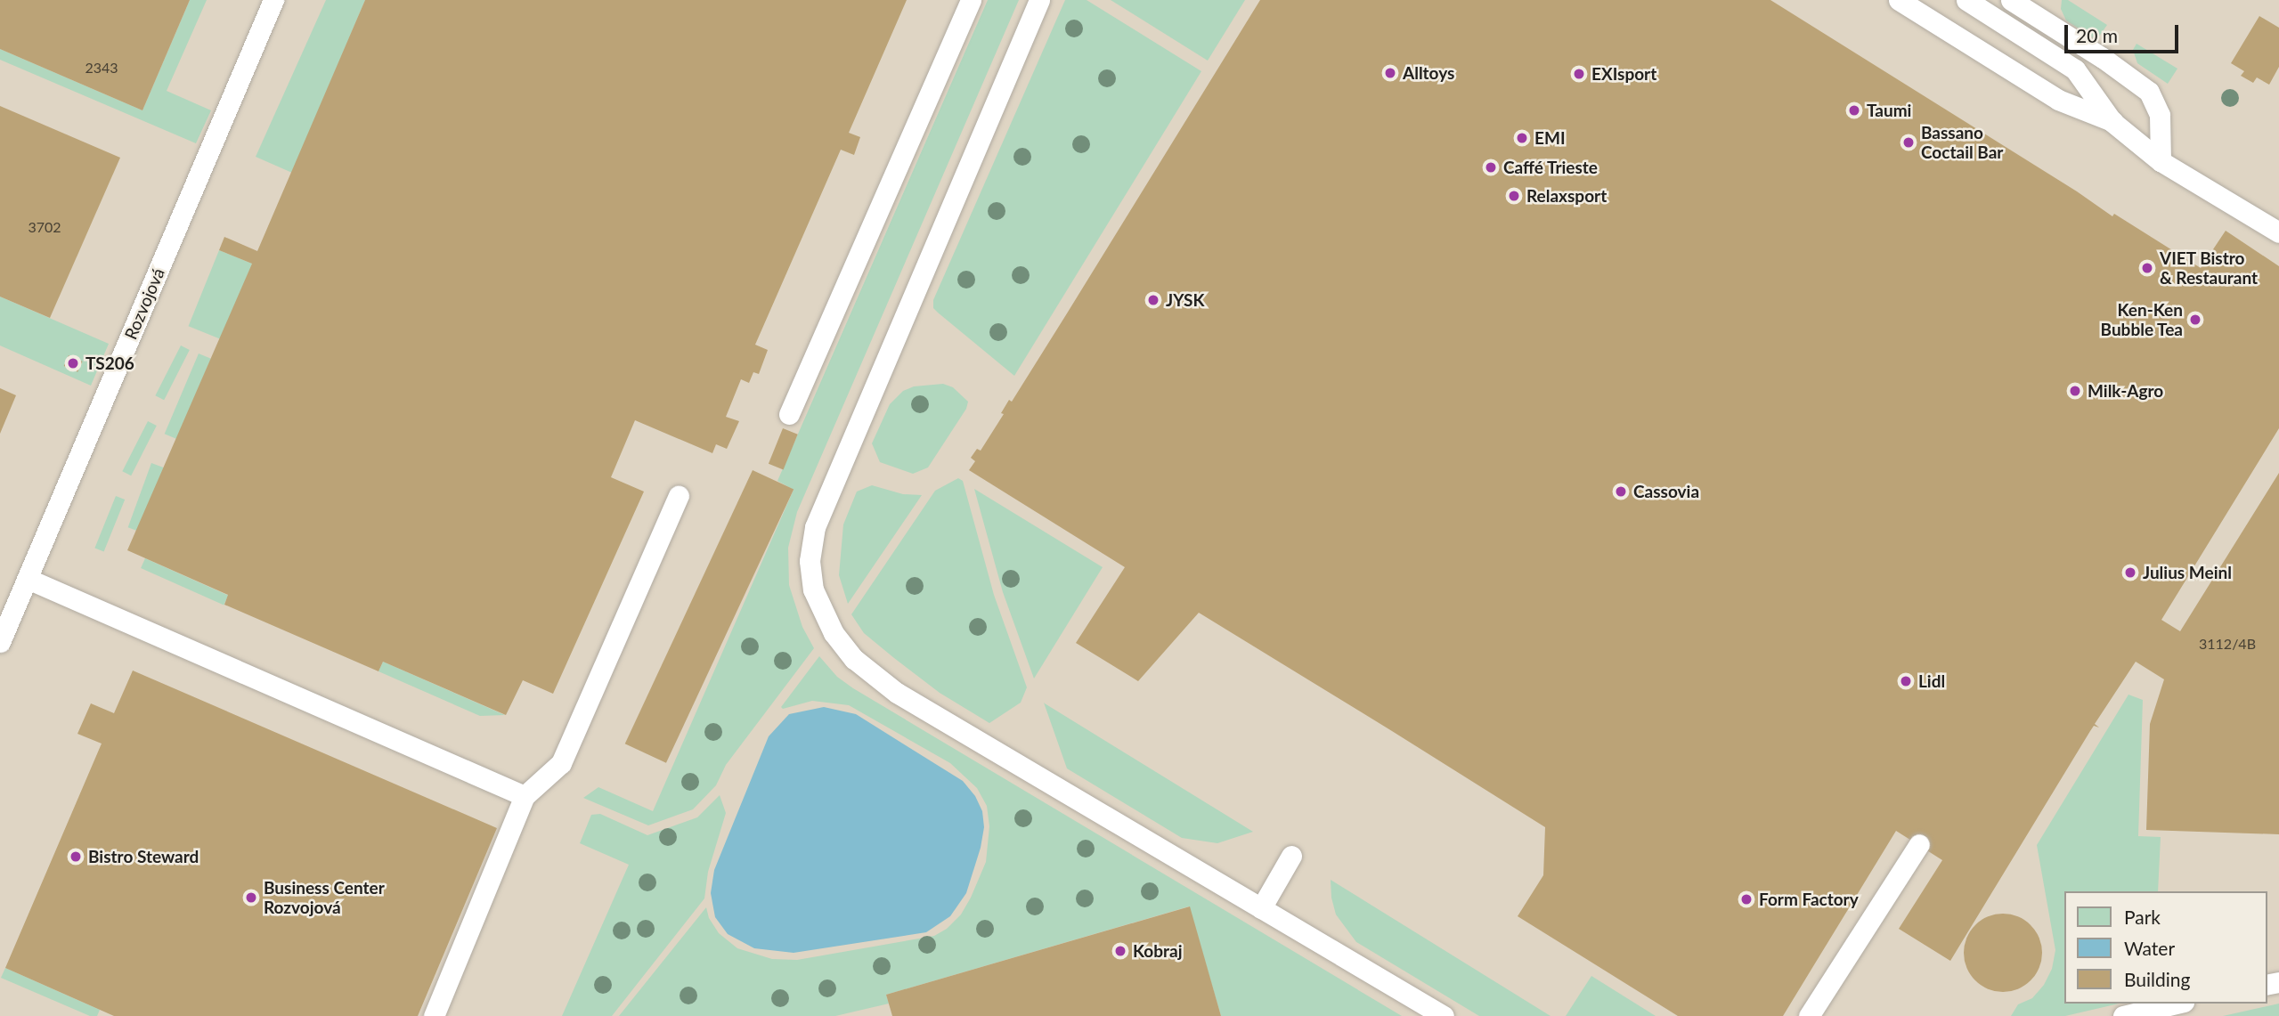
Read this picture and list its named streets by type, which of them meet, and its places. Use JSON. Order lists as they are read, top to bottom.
{
  "streets": {
    "lane": ["Rozvojová"]
  },
  "places": [
    "Alltoys",
    "EXIsport",
    "Taumi",
    "EMI",
    "Bassano Coctail Bar",
    "Caffé Trieste",
    "Relaxsport",
    "VIET Bistro & Restaurant",
    "JYSK",
    "Ken-Ken Bubble Tea",
    "TS206",
    "Milk-Agro",
    "Cassovia",
    "Julius Meinl",
    "Lidl",
    "Bistro Steward",
    "Business Center Rozvojová",
    "Form Factory",
    "Kobraj"
  ],
  "house_numbers": ["2343", "3702", "3112/4B"],
  "legend": ["Park", "Water", "Building"],
  "scale_bar": "20 m"
}
